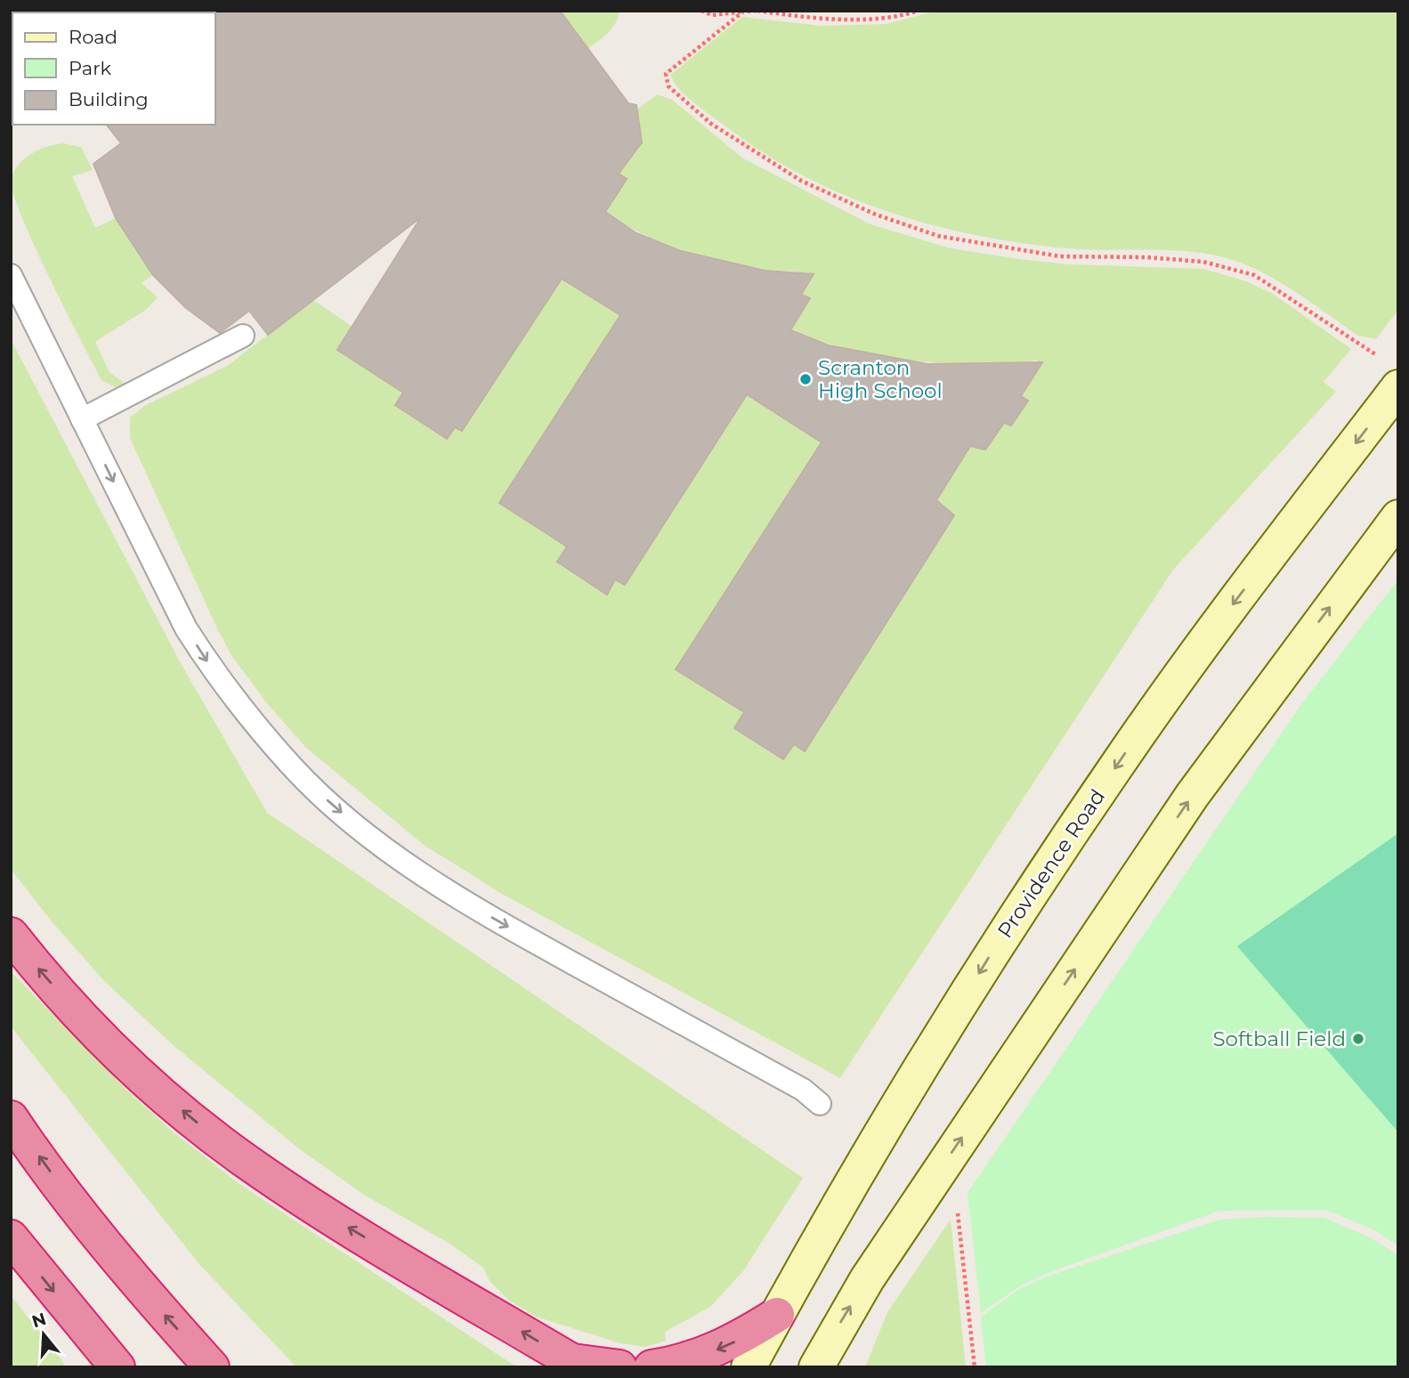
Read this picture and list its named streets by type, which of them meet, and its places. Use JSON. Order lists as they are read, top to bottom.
{
  "streets": {
    "main road": ["Providence Road"]
  },
  "places": ["Scranton High School", "Softball Field"],
  "legend": ["Road", "Park", "Building"],
  "north": "top"
}
